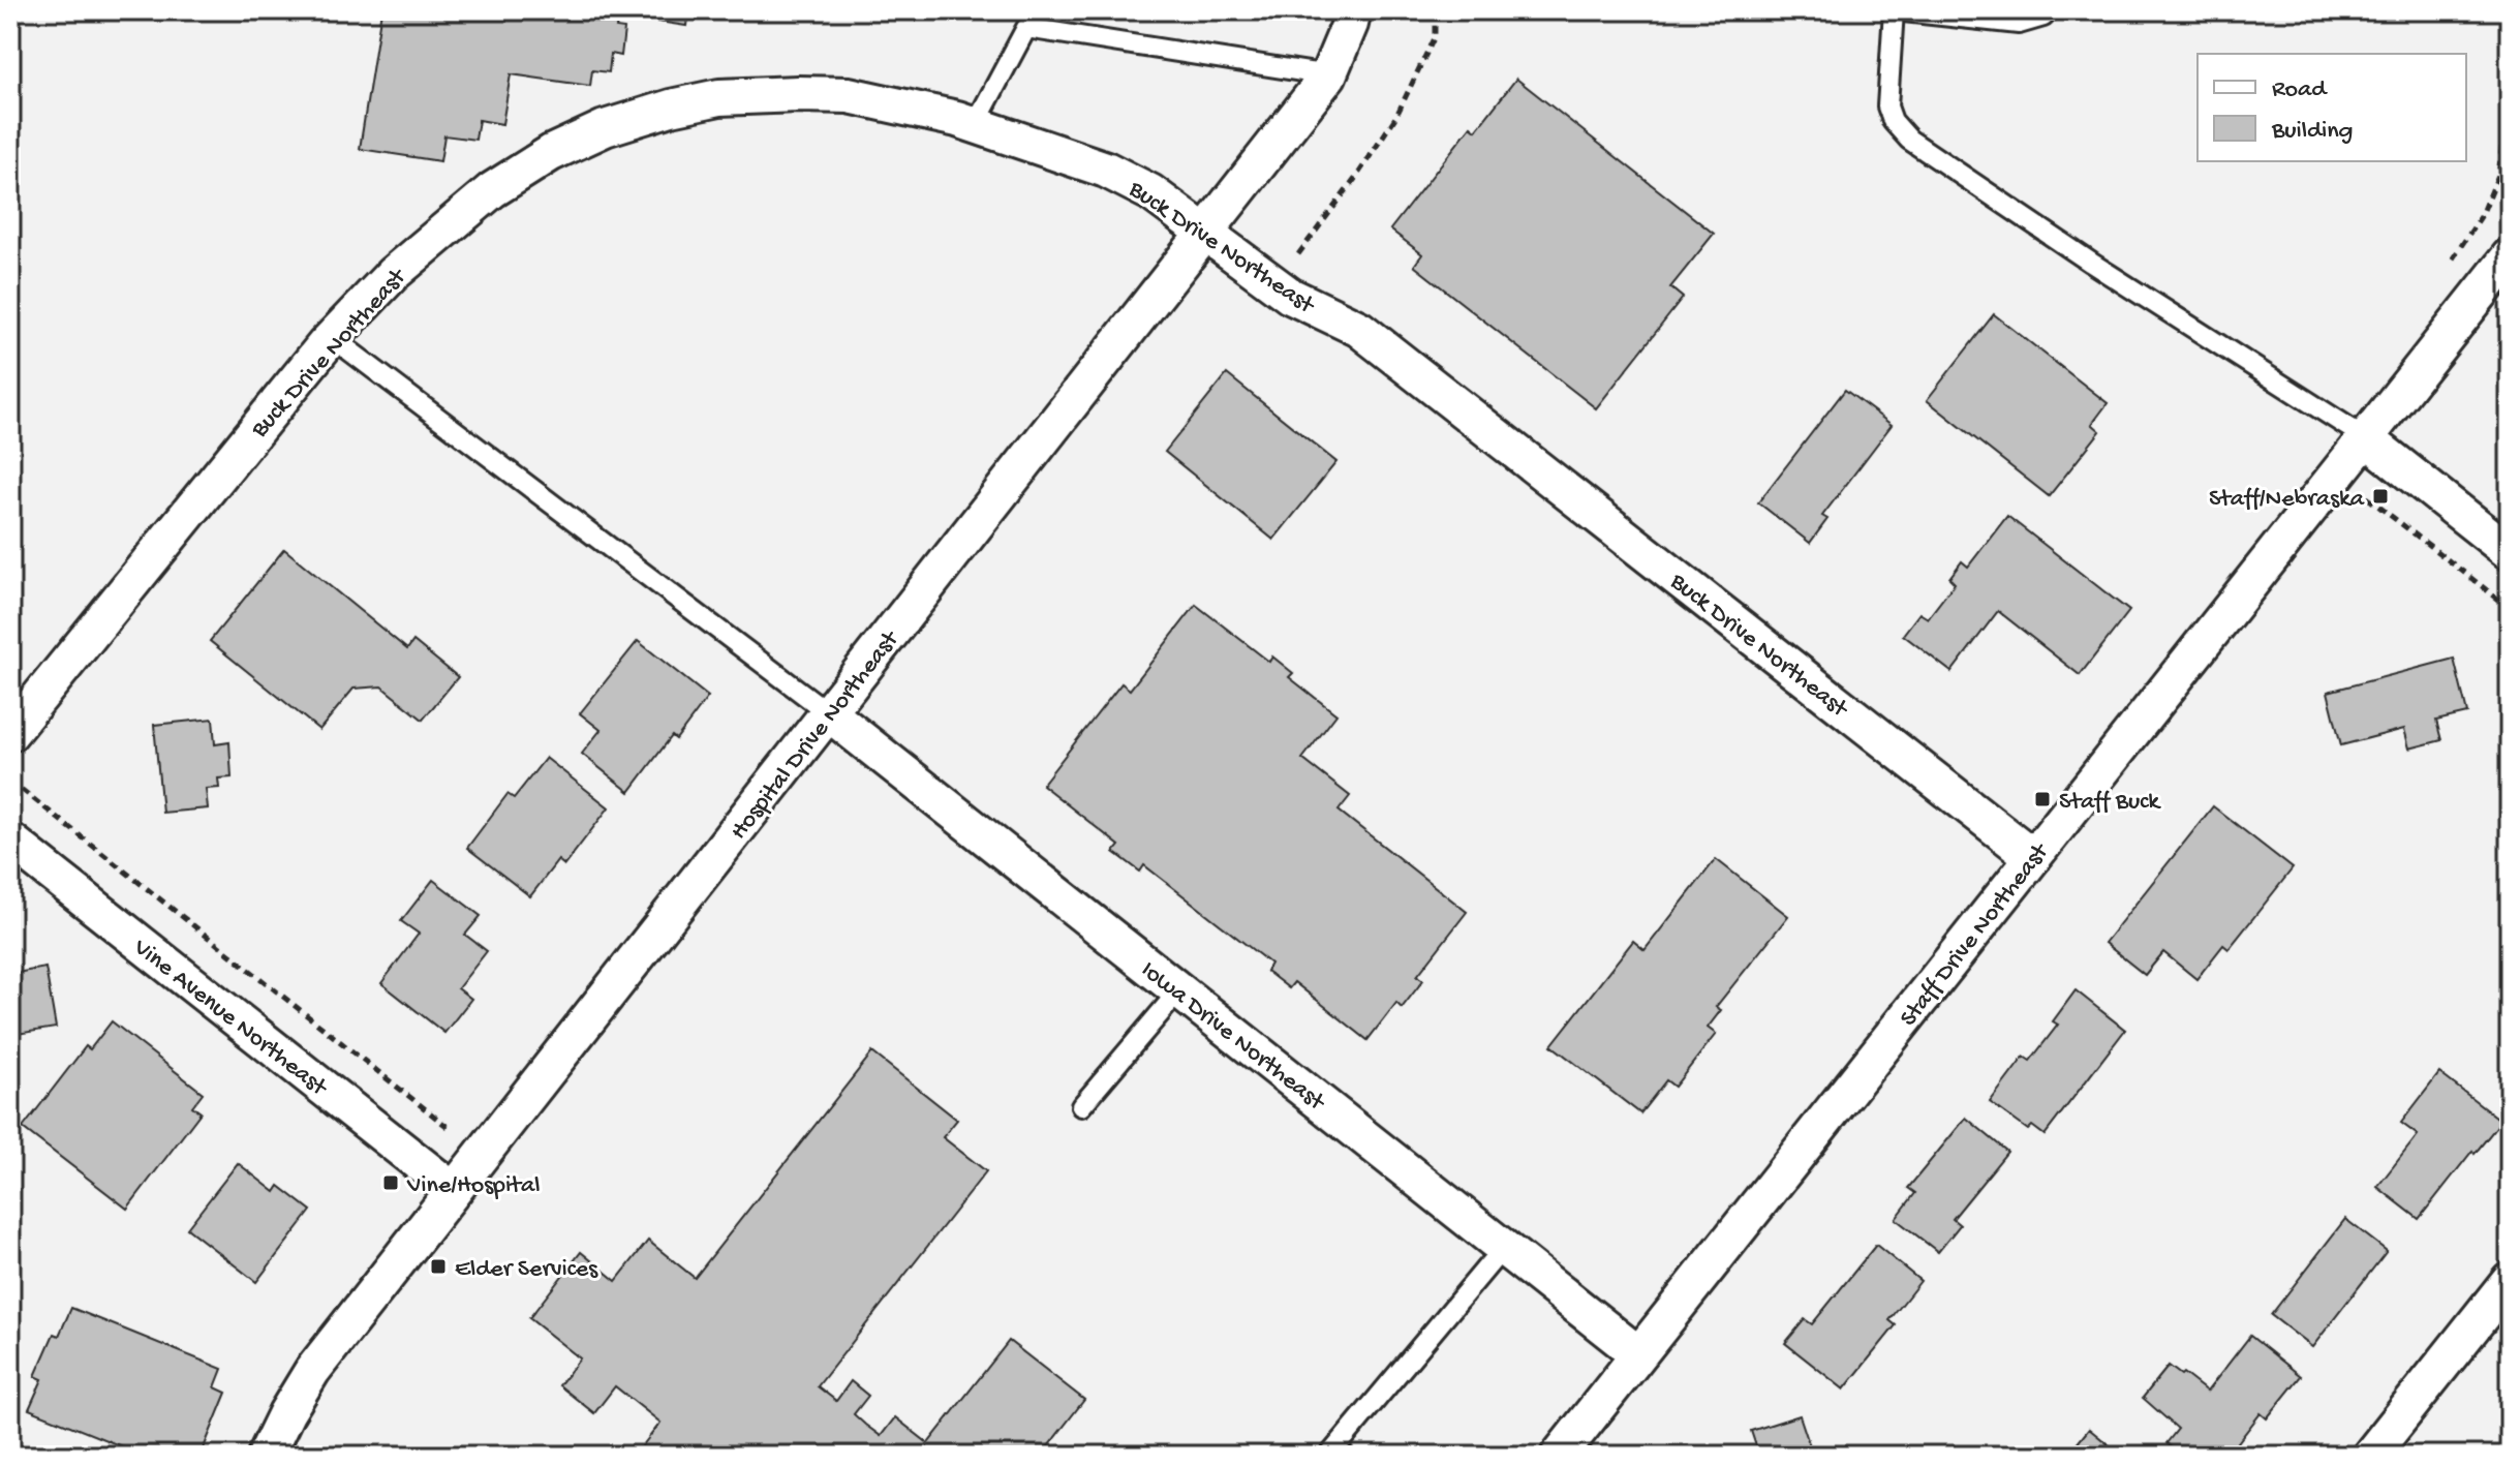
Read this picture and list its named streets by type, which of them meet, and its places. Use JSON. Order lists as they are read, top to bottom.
{
  "streets": {
    "street": [
      "Buck Drive Northeast",
      "Hospital Drive Northeast",
      "Staff Drive Northeast",
      "Vine Avenue Northeast",
      "Iowa Drive Northeast"
    ]
  },
  "crossings": [
    ["Buck Drive Northeast", "Hospital Drive Northeast"],
    ["Buck Drive Northeast", "Staff Drive Northeast"],
    ["Hospital Drive Northeast", "Vine Avenue Northeast"],
    ["Hospital Drive Northeast", "Iowa Drive Northeast"],
    ["Staff Drive Northeast", "Iowa Drive Northeast"]
  ],
  "places": {
    "transit": [
      "Staff/Nebraska",
      "Staff Buck",
      "Vine/Hospital",
      "Elder Services"
    ]
  },
  "legend": ["Road", "Building"]
}
